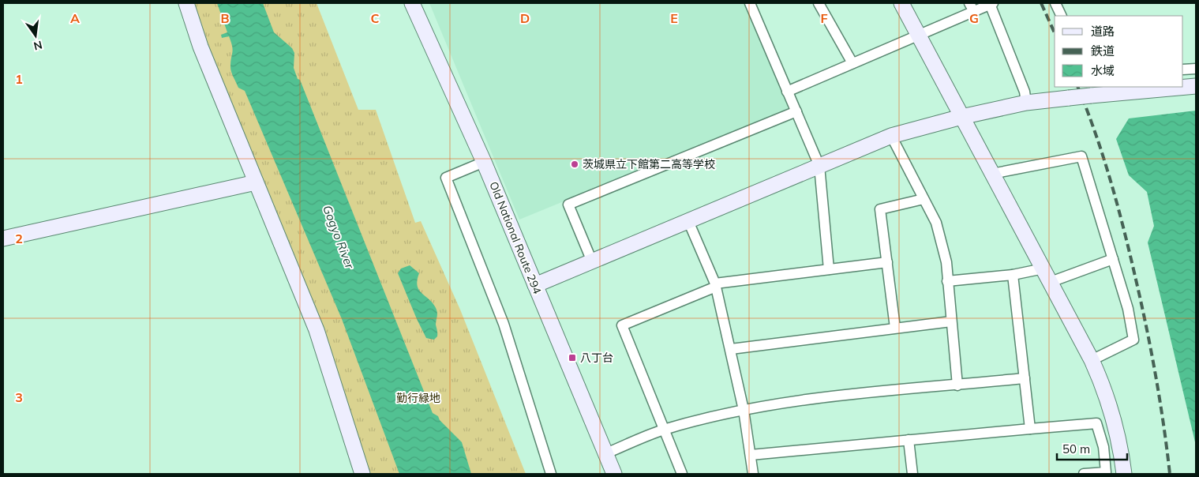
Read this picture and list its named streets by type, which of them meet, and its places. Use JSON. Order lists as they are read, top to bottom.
{
  "streets": {
    "street": ["Old National Route 294"]
  },
  "water": ["Gogyo River"],
  "parks": ["勤行緑地"],
  "places": {
    "other": ["茨城県立下館第二高等学校"],
    "transit": ["八丁台"]
  },
  "legend": ["道路", "鉄道", "水域"],
  "scale_bar": "50 m",
  "north": "bottom",
  "grid": {
    "columns": [
      "A",
      "B",
      "C",
      "D",
      "E",
      "F",
      "G"
    ],
    "rows": ["1", "2", "3"]
  }
}
